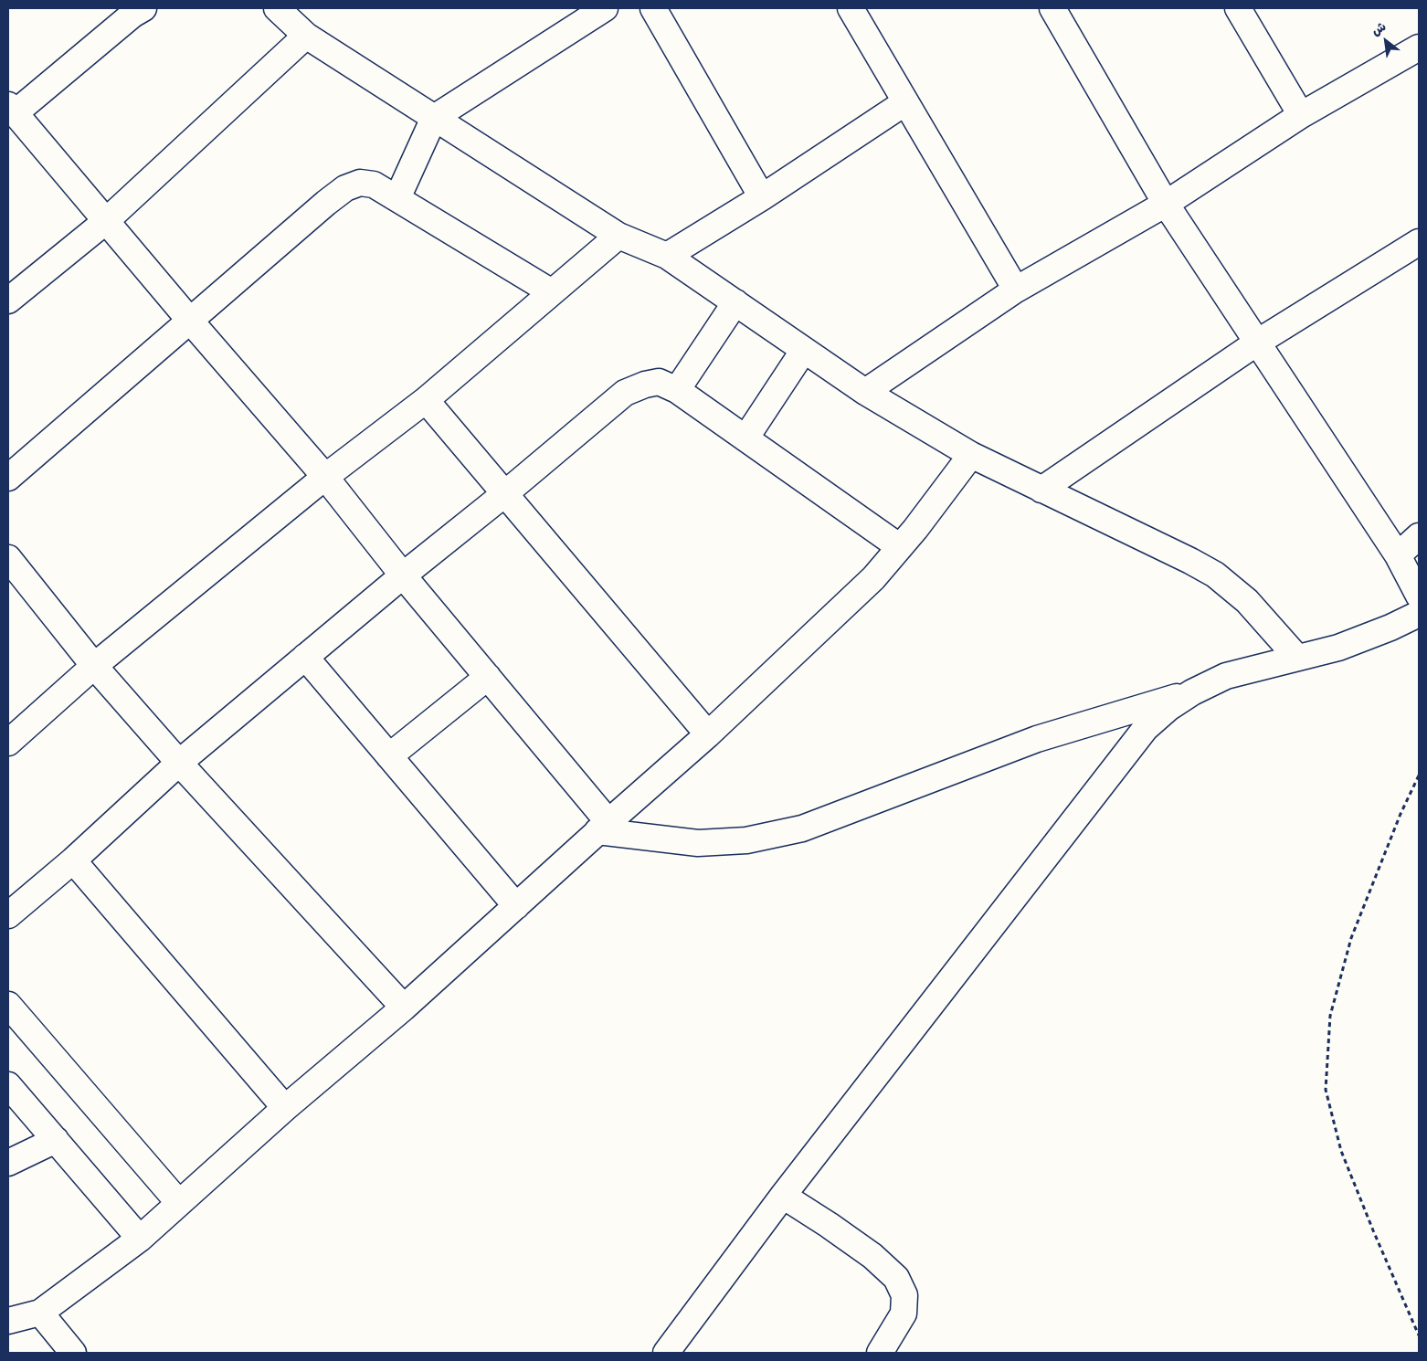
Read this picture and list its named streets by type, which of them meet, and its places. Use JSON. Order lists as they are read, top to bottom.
{
  "north": "top left"
}
